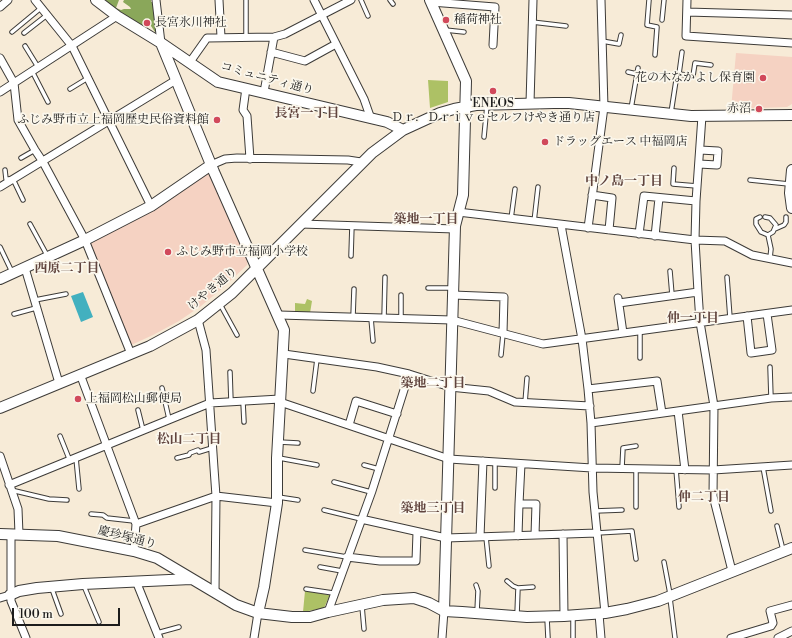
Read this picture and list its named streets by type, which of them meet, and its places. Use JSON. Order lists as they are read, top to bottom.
{
  "streets": {
    "street": ["コミュニティ通り", "けやき通り", "慶珍塚通り"]
  },
  "crossings": [
    ["コミュニティ通り", "けやき通り"]
  ],
  "districts": [
    "長宮一丁目",
    "中ノ島一丁目",
    "築地一丁目",
    "西原二丁目",
    "仲一丁目",
    "築地二丁目",
    "松山二丁目",
    "仲二丁目",
    "築地三丁目"
  ],
  "places": [
    "稲荷神社",
    "長宮氷川神社",
    "花の木なかよし保育園",
    "ENEOS Ｄｒ．Ｄｒｉｖｅセルフけやき通り店",
    "赤沼",
    "ふじみ野市立上福岡歴史民俗資料館",
    "ドラッグエース 中福岡店",
    "ふじみ野市立福岡小学校",
    "上福岡松山郵便局"
  ],
  "scale_bar": "100 m"
}
